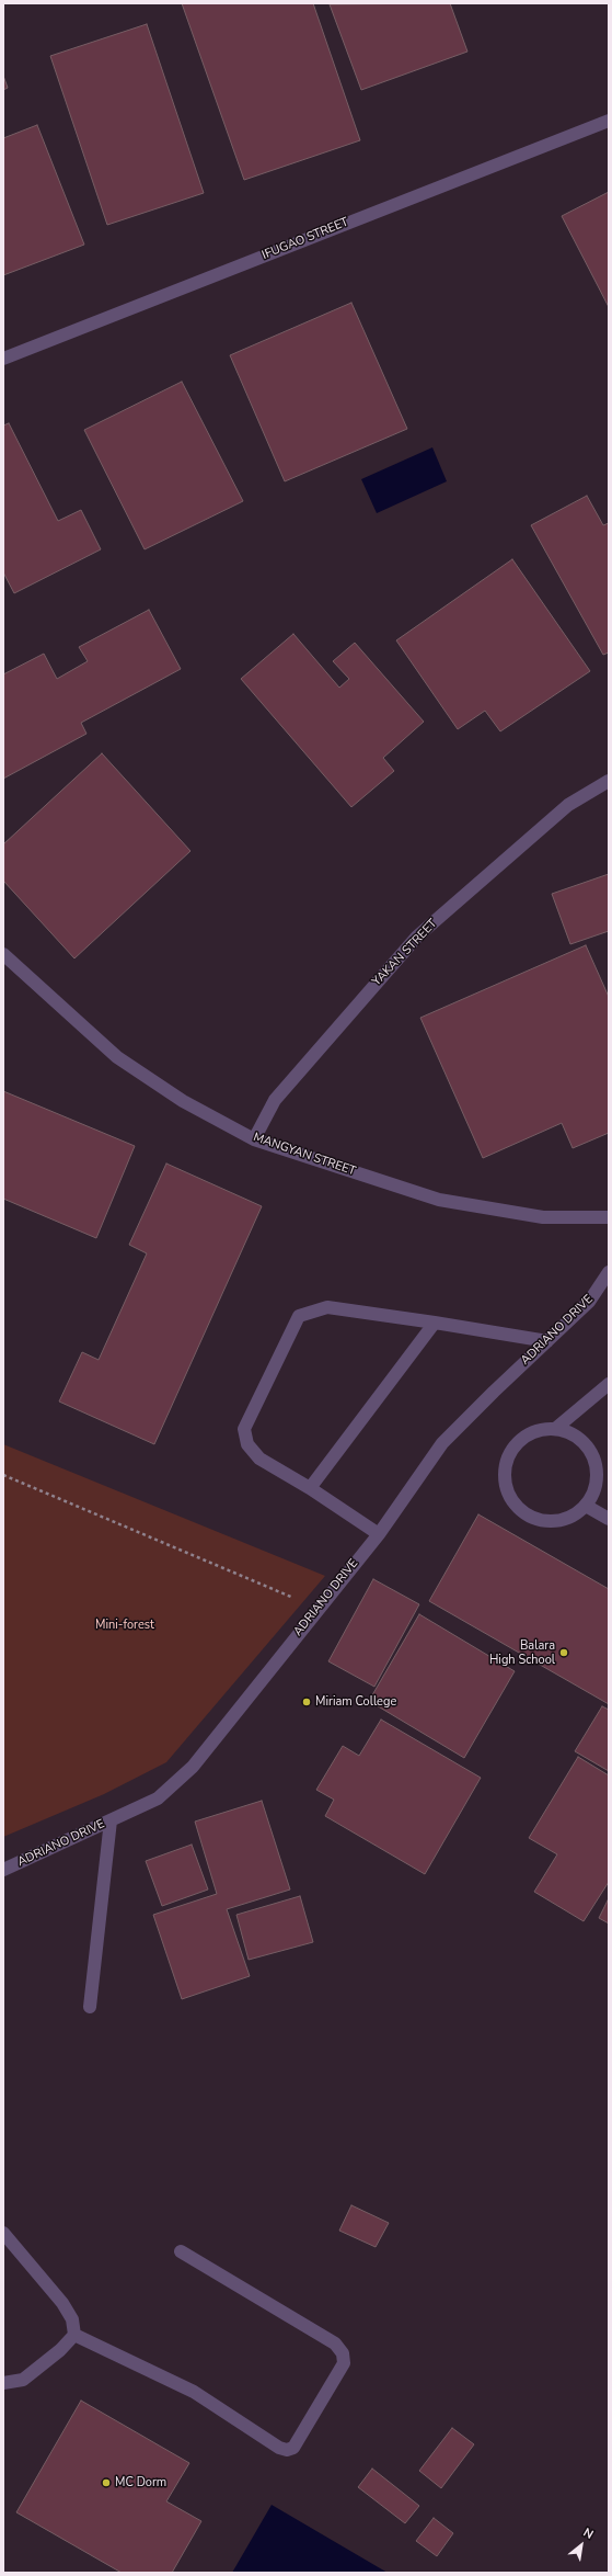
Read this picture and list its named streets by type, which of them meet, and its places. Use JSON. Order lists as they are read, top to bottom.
{
  "streets": {
    "street": [
      "IFUGAO STREET",
      "YAKAN STREET",
      "MANGYAN STREET",
      "ADRIANO DRIVE"
    ]
  },
  "crossings": [
    ["YAKAN STREET", "MANGYAN STREET"]
  ],
  "parks": ["Mini-forest"],
  "places": ["Balara High School", "Miriam College", "MC Dorm"],
  "north": "top right"
}
